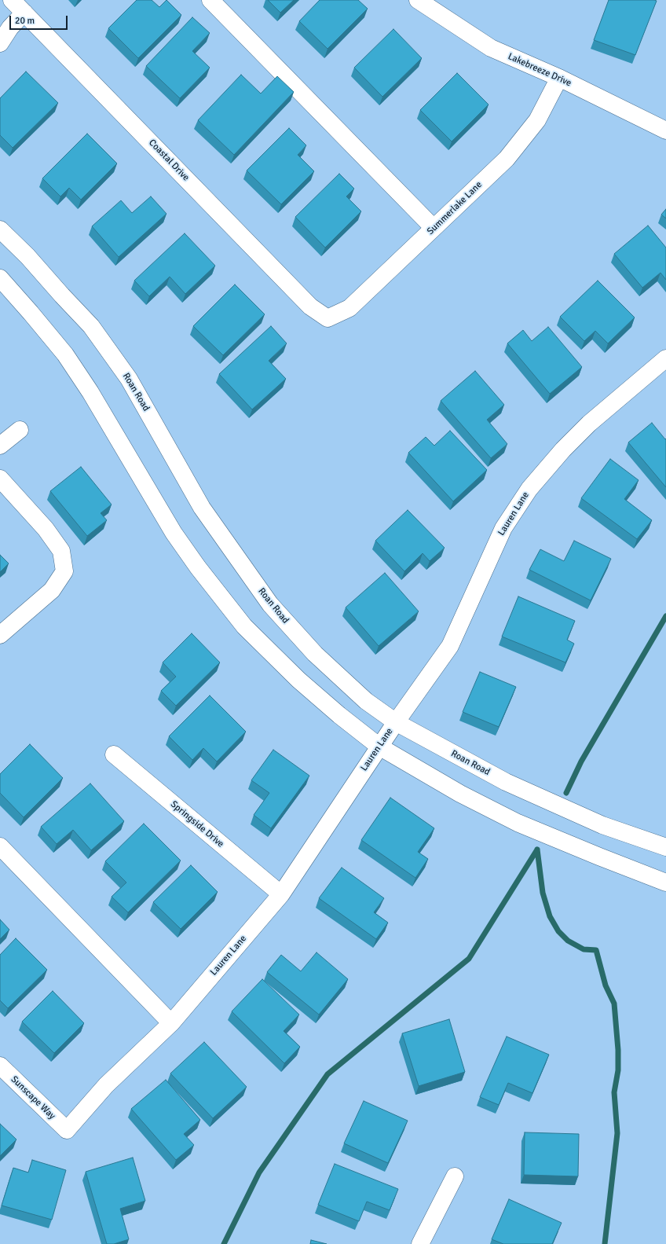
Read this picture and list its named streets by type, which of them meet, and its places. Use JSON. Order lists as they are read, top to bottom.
{
  "streets": {
    "street": [
      "Lakebreeze Drive",
      "Coastal Drive",
      "Summerlake Lane",
      "Roan Road",
      "Lauren Lane",
      "Springside Drive",
      "Sunscape Way"
    ]
  },
  "crossings": [
    ["Lakebreeze Drive", "Summerlake Lane"],
    ["Coastal Drive", "Summerlake Lane"],
    ["Roan Road", "Lauren Lane"],
    ["Lauren Lane", "Springside Drive"],
    ["Lauren Lane", "Sunscape Way"]
  ],
  "scale_bar": "20 m"
}
